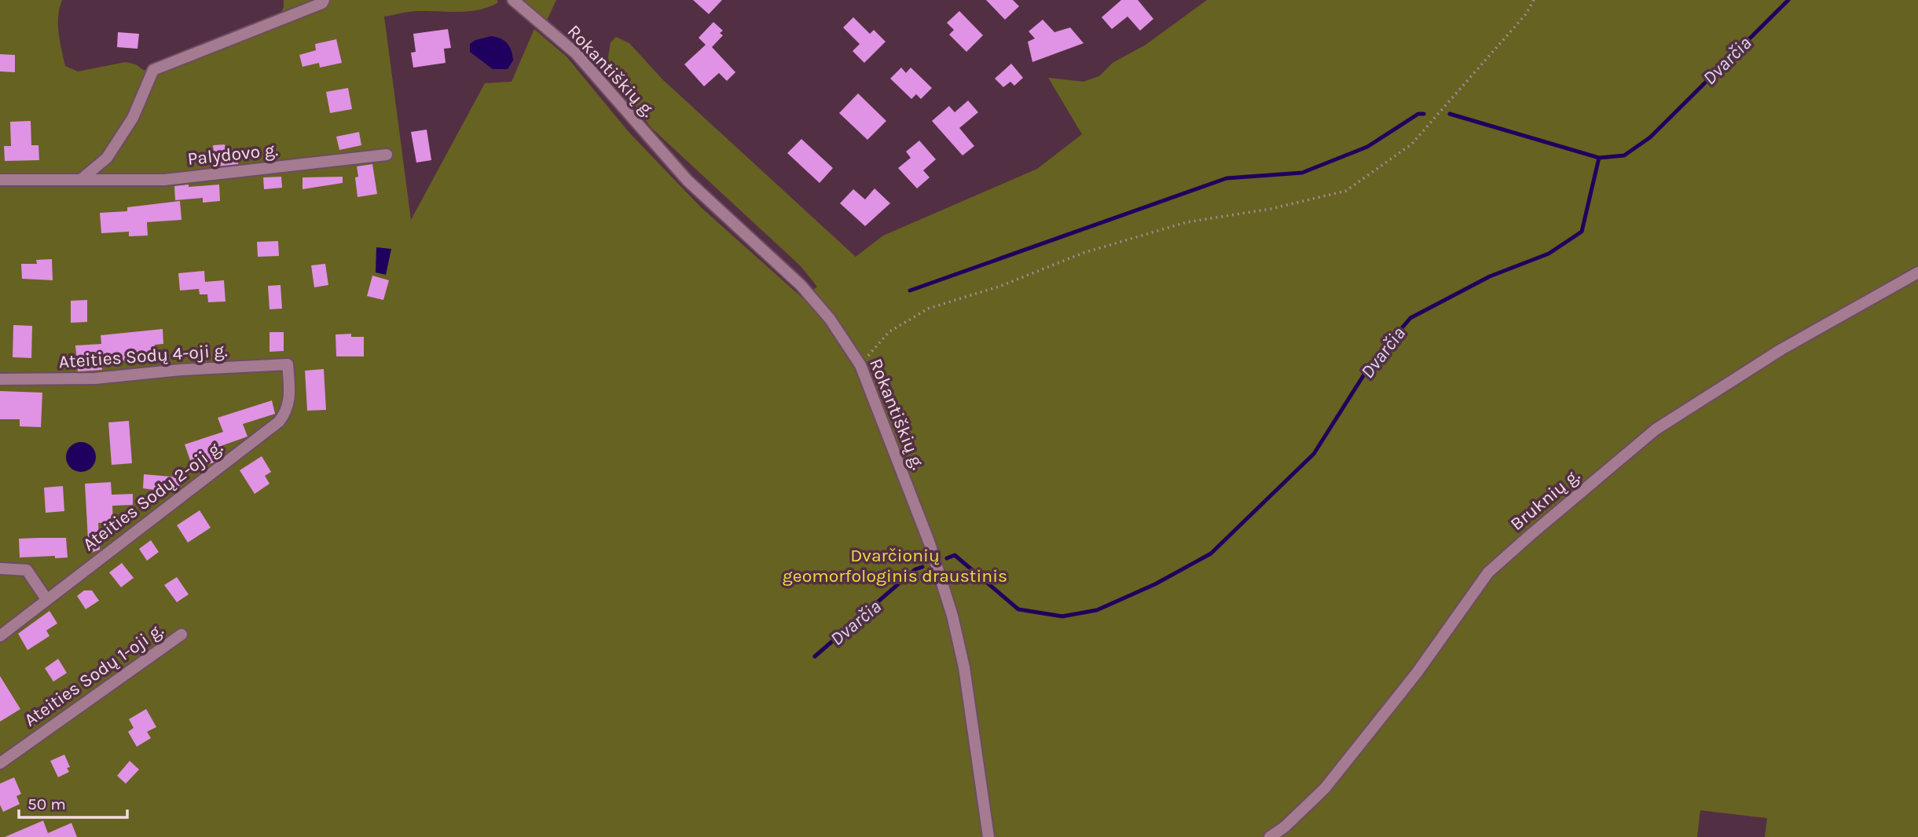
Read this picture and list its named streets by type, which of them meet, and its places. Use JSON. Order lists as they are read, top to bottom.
{
  "streets": {
    "street": [
      "Rokantiškių g.",
      "Palydovo g.",
      "Ateities Sodų 4-oji g.",
      "Ateities Sodų 2-oji g.",
      "Bruknių g.",
      "Ateities Sodų 1-oji g."
    ]
  },
  "crossings": [
    ["Ateities Sodų 4-oji g.", "Ateities Sodų 2-oji g."]
  ],
  "water": ["Dvarčia"],
  "parks": ["Dvarčionių geomorfologinis draustinis"],
  "scale_bar": "50 m"
}
